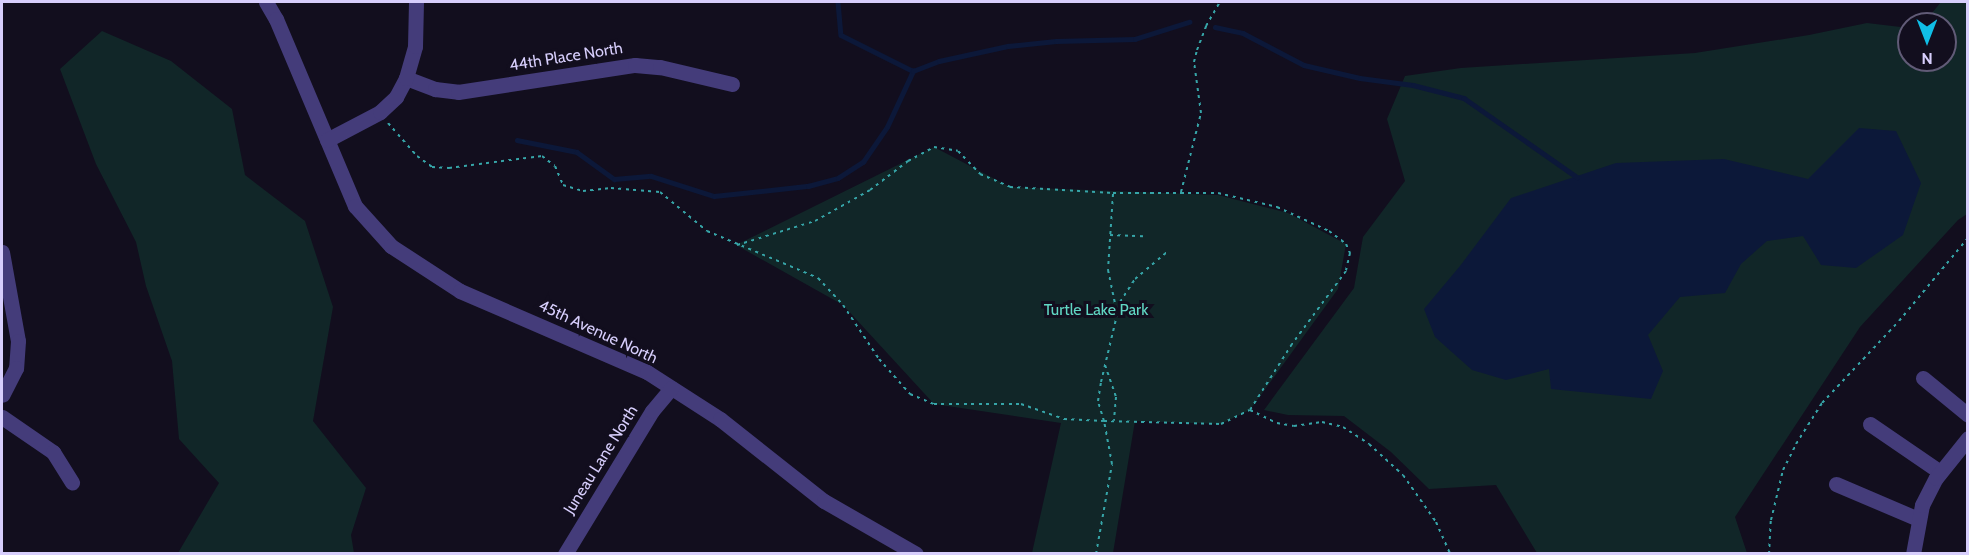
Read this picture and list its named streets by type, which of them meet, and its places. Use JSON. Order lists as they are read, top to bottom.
{
  "streets": {
    "street": ["44th Place North", "45th Avenue North", "Juneau Lane North"]
  },
  "crossings": [
    ["45th Avenue North", "Juneau Lane North"]
  ],
  "parks": ["Turtle Lake Park"],
  "north": "bottom"
}
